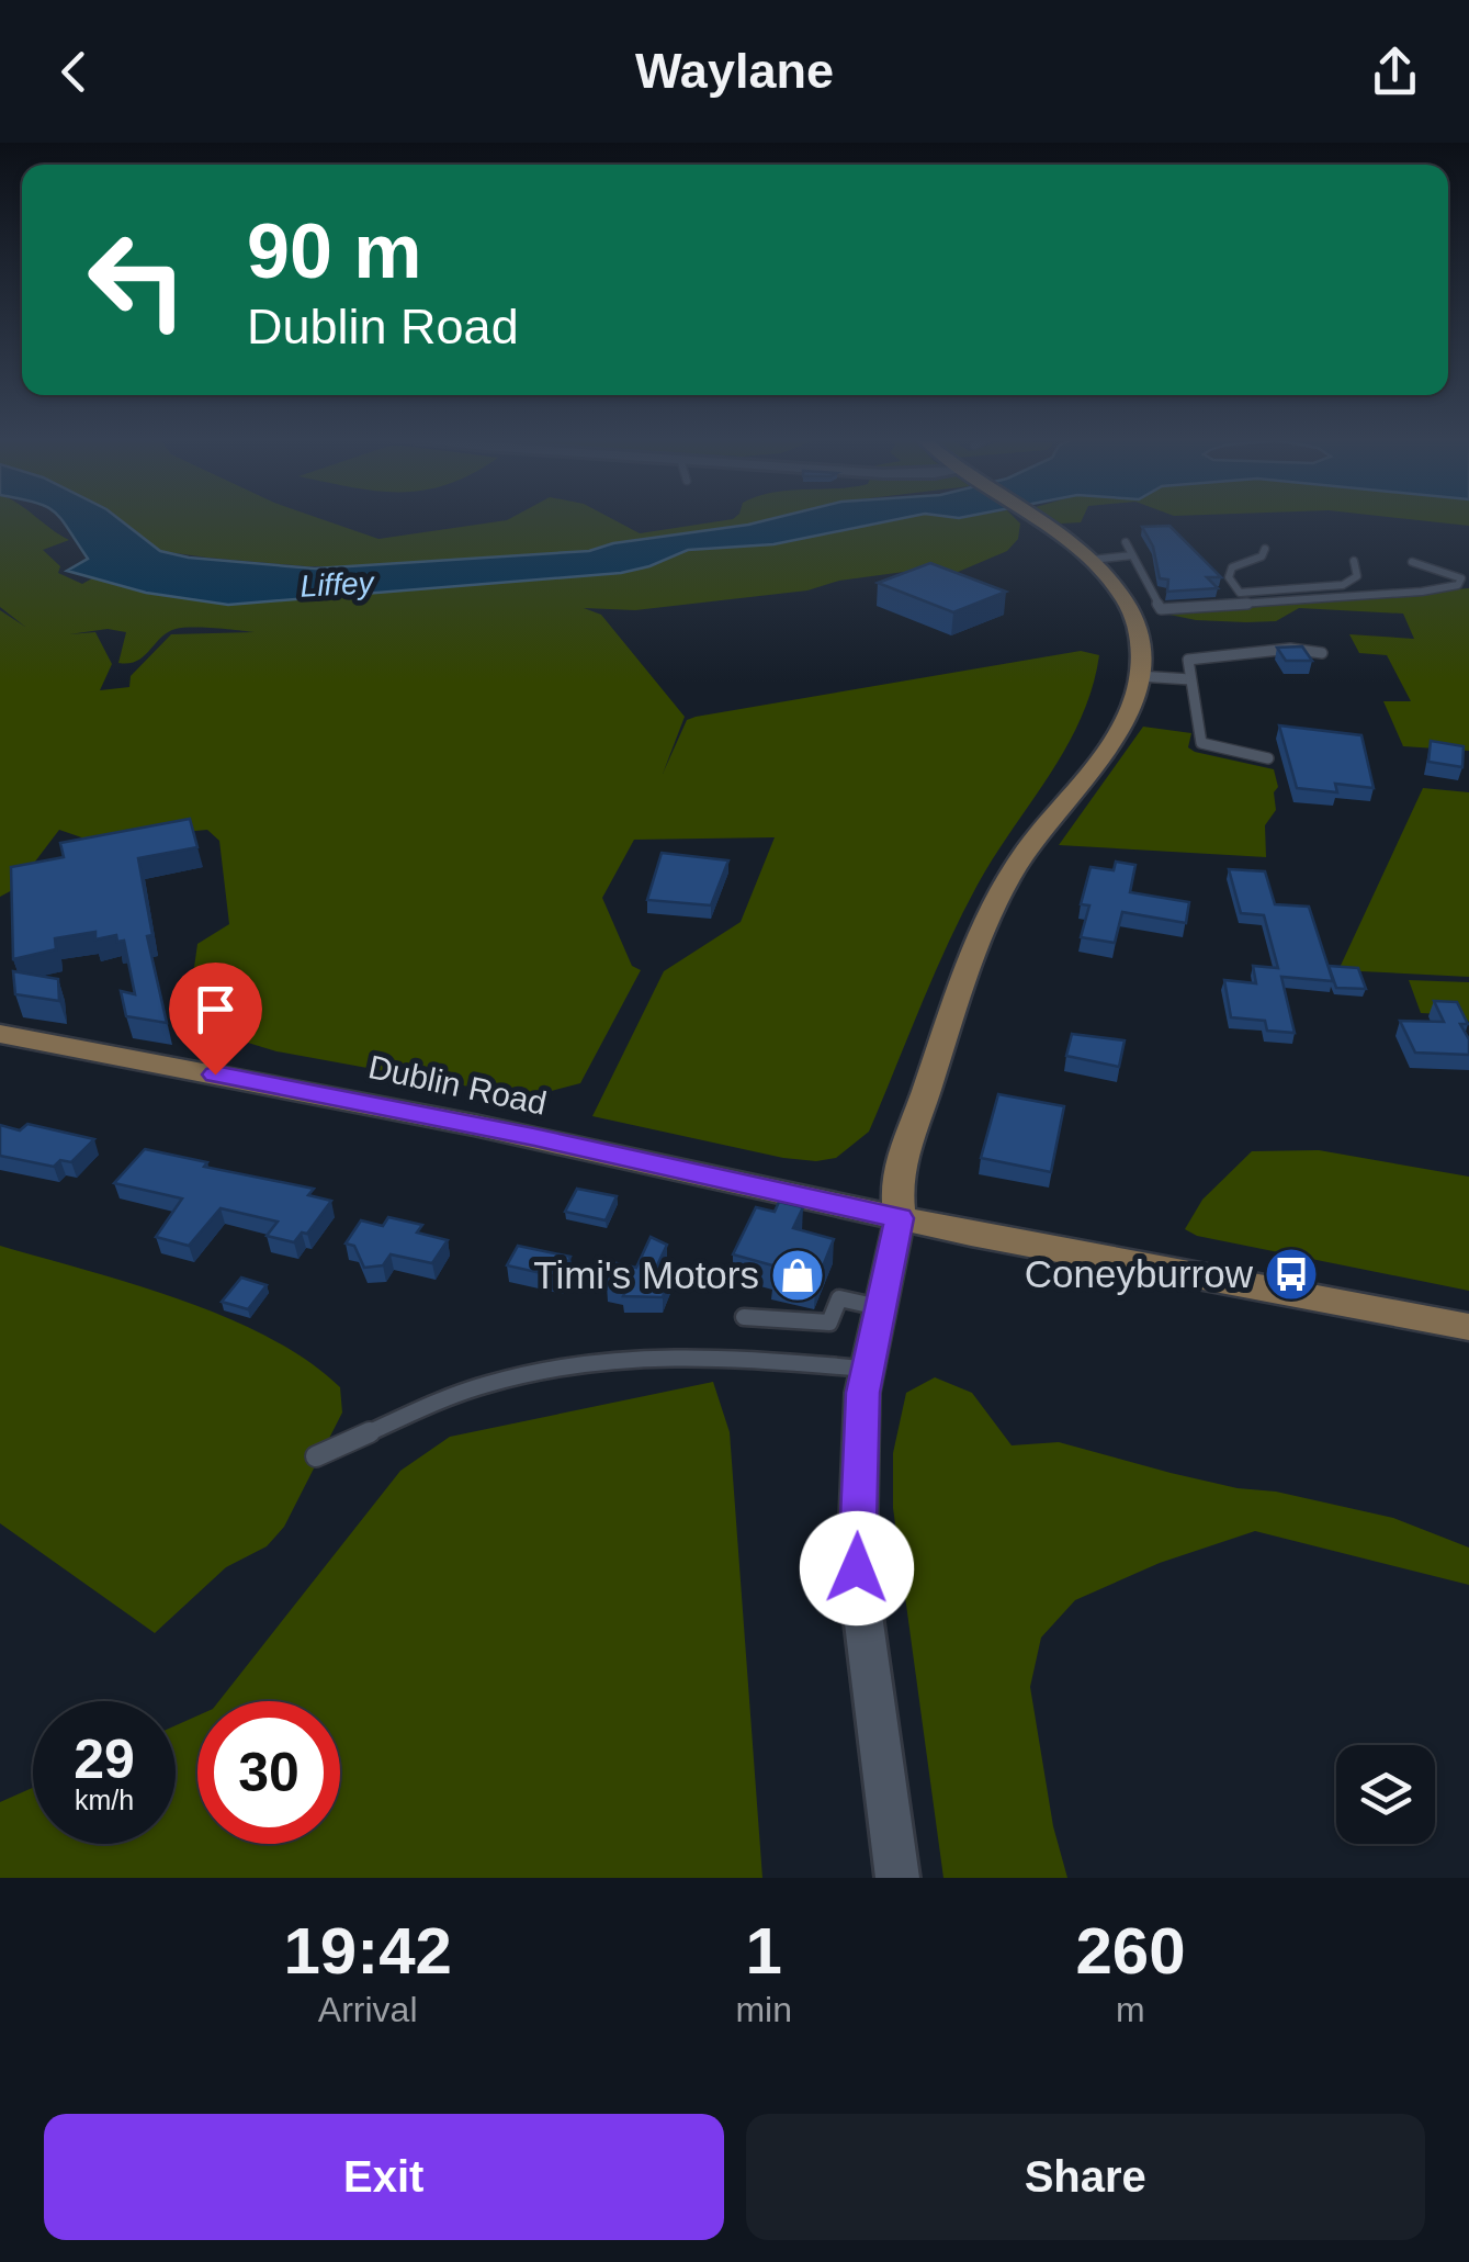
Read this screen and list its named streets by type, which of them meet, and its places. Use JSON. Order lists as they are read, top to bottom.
{
  "streets": {
    "main road": ["Dublin Road"]
  },
  "water": ["Liffey"],
  "places": {
    "bus stop": ["Coneyburrow"],
    "shop": ["Timi's Motors"]
  },
  "page": {
    "header": "Waylane",
    "turn": ["90 m", "Dublin Road"],
    "speed": "29 km/h",
    "limit": "30",
    "eta": [
      "19:42",
      "Arrival",
      "1",
      "min",
      "260",
      "m"
    ],
    "buttons": ["Exit", "Share"]
  }
}
